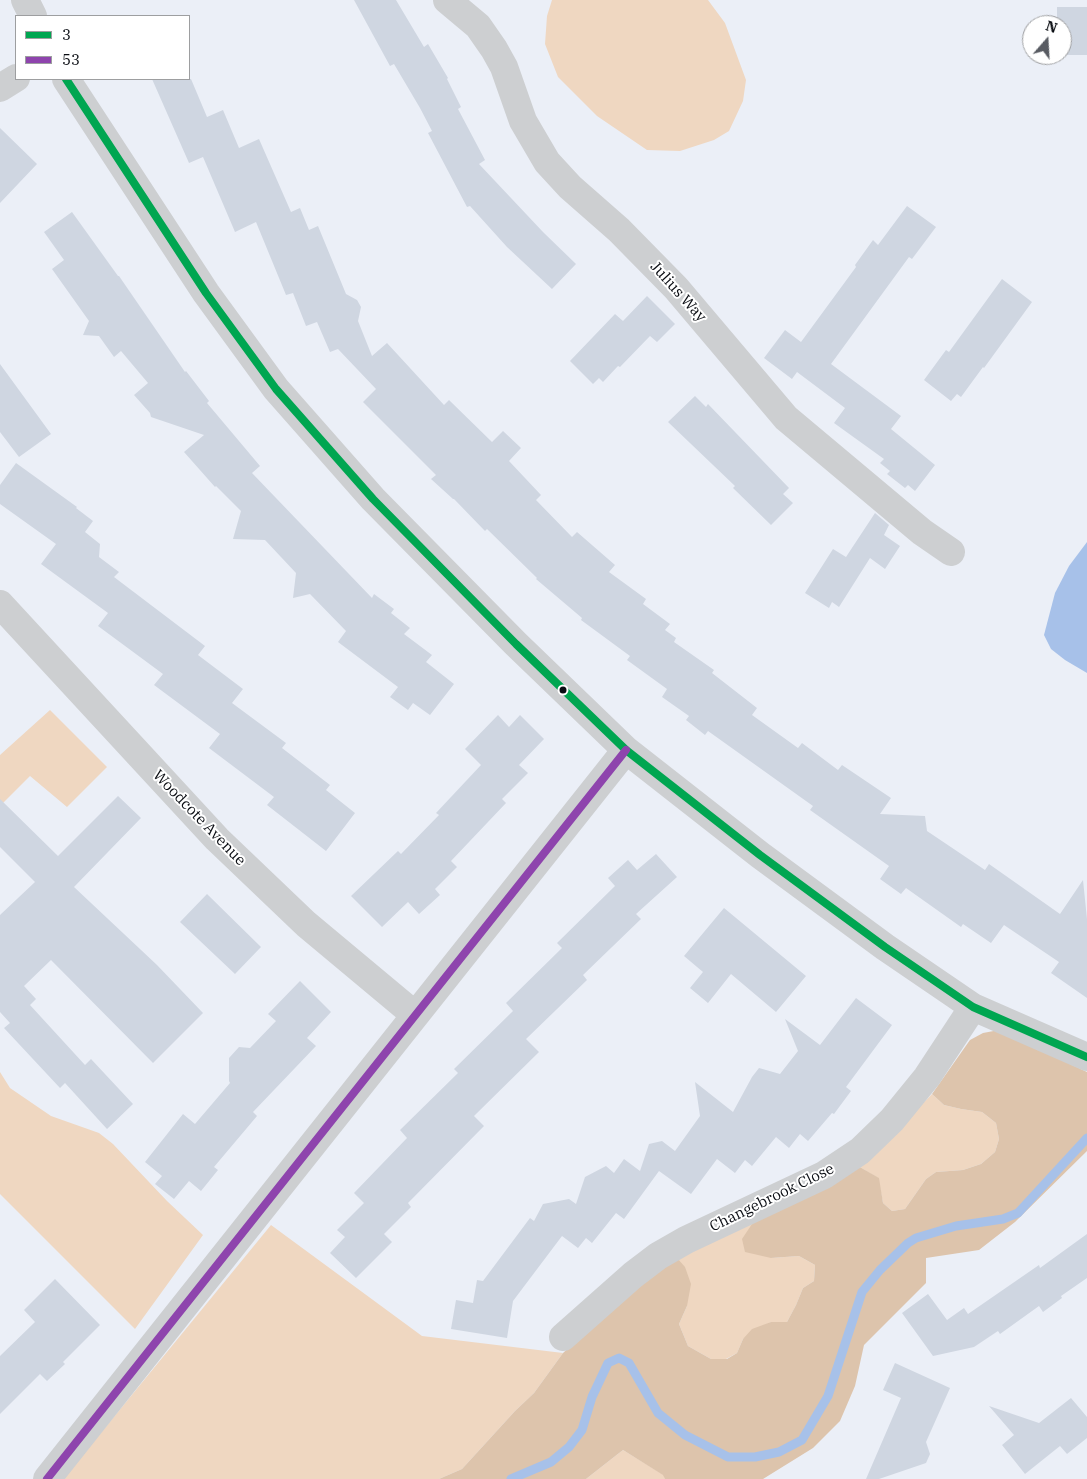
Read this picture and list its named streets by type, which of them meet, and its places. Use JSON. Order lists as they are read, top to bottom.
{
  "streets": {
    "street": ["Julius Way", "Woodcote Avenue", "Changebrook Close"]
  },
  "lines": ["transit line 3", "transit line 53"],
  "legend": ["3", "53"],
  "north": "top"
}
